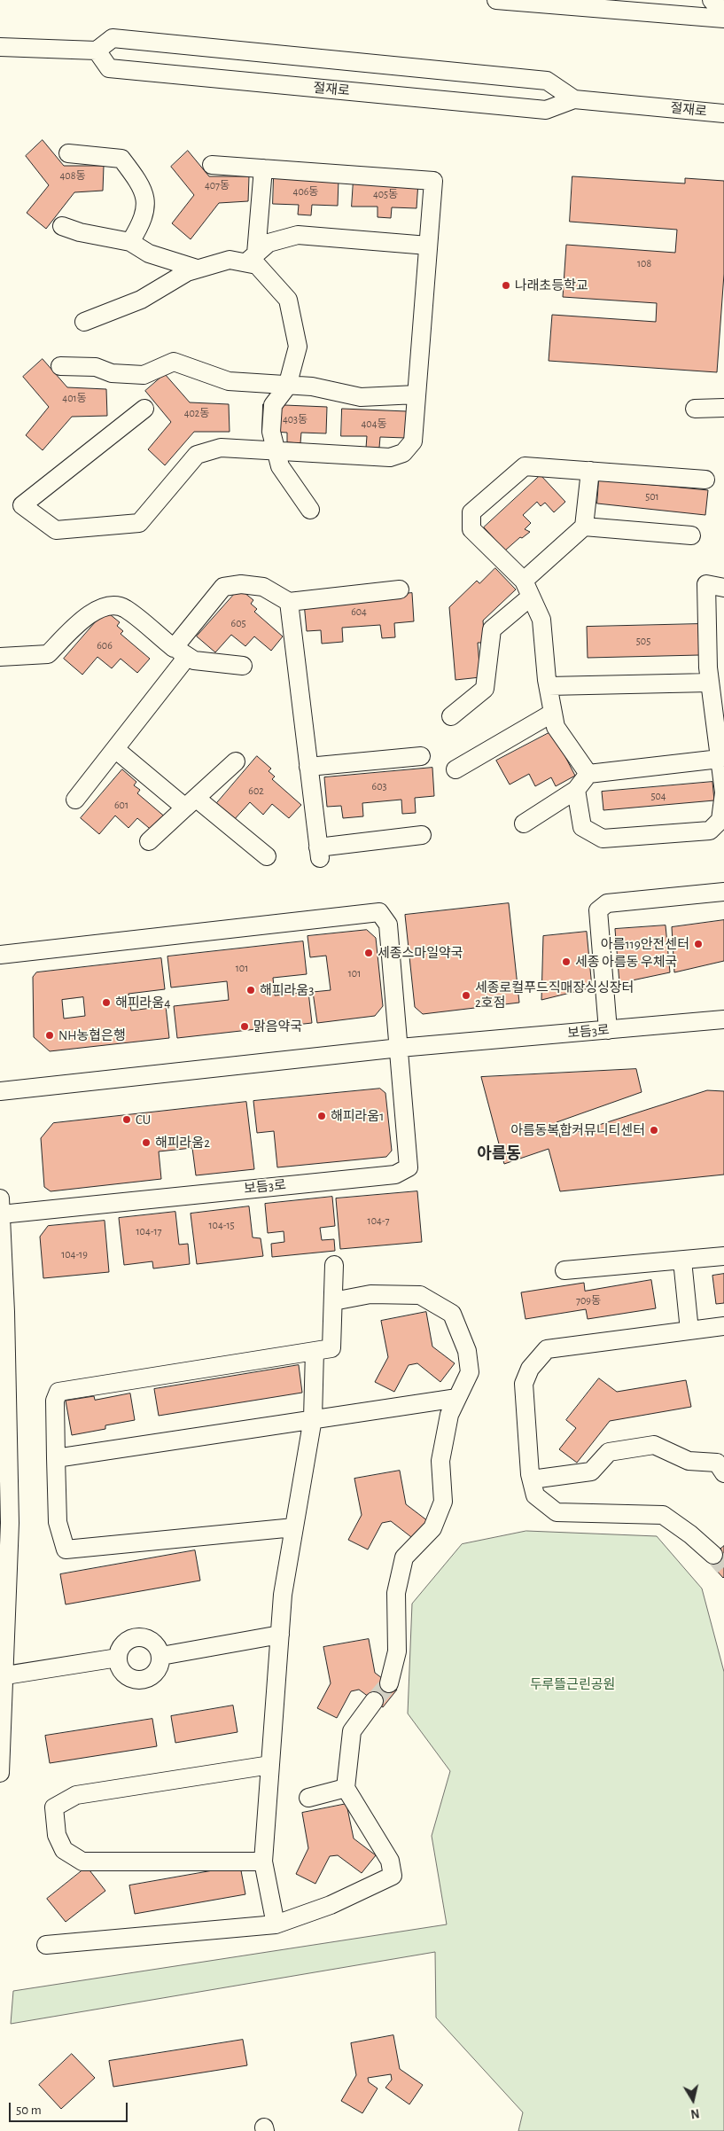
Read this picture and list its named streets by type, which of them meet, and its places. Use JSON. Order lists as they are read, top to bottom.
{
  "streets": {
    "street": ["절재로", "보듬3로"]
  },
  "districts": ["아름동"],
  "parks": ["두루뜰근린공원"],
  "places": [
    "나래초등학교",
    "아름119안전센터",
    "세종스마일약국",
    "세종 아름동 우체국",
    "해피라움3",
    "세종로컬푸드직매장싱싱장터 2호점",
    "해피라움4",
    "맑음약국",
    "NH농협은행",
    "해피라움1",
    "CU",
    "아름동복합커뮤니티센터",
    "해피라움2"
  ],
  "house_numbers": [
    "408동",
    "407동",
    "406동",
    "405동",
    "108",
    "401동",
    "402동",
    "403동",
    "404동",
    "501",
    "604",
    "605",
    "505",
    "606",
    "603",
    "602",
    "504",
    "601",
    "101",
    "101",
    "104-7",
    "104-15",
    "104-17",
    "104-19",
    "709동"
  ],
  "scale_bar": "50 m",
  "north": "bottom"
}
